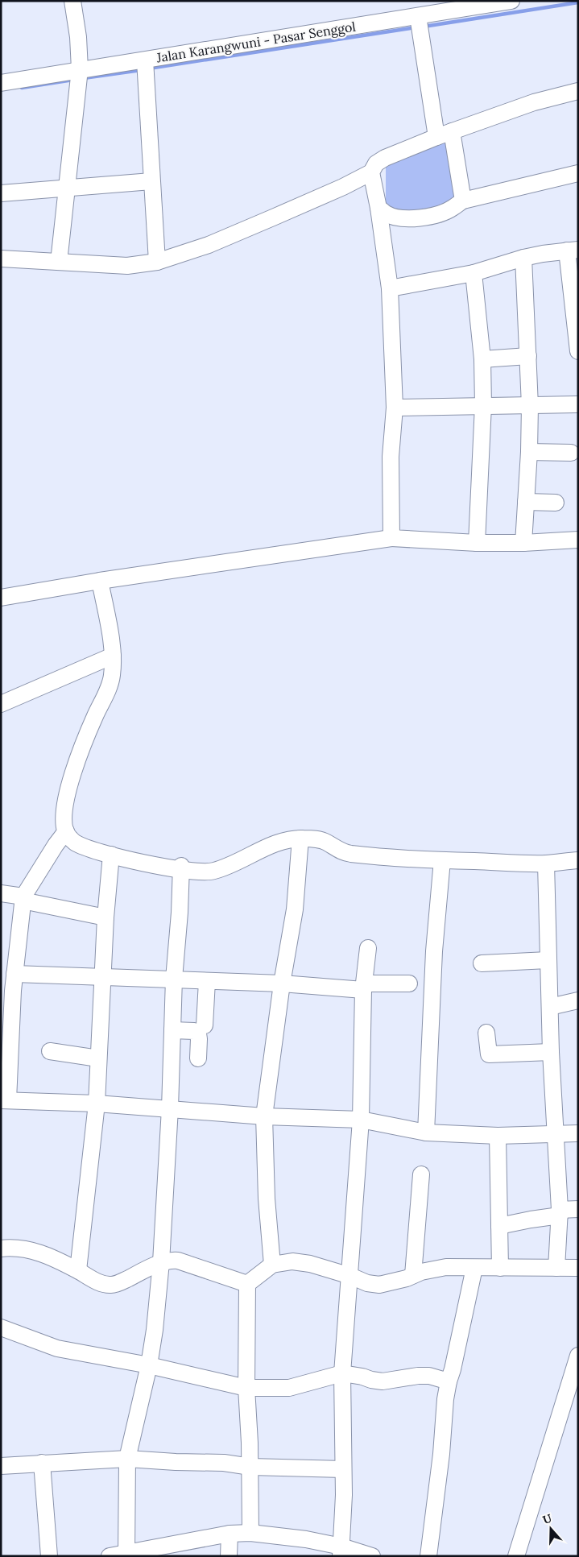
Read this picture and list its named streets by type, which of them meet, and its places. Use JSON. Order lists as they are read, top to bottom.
{
  "streets": {
    "street": ["Jalan Karangwuni - Pasar Senggol"]
  },
  "north": "top"
}
